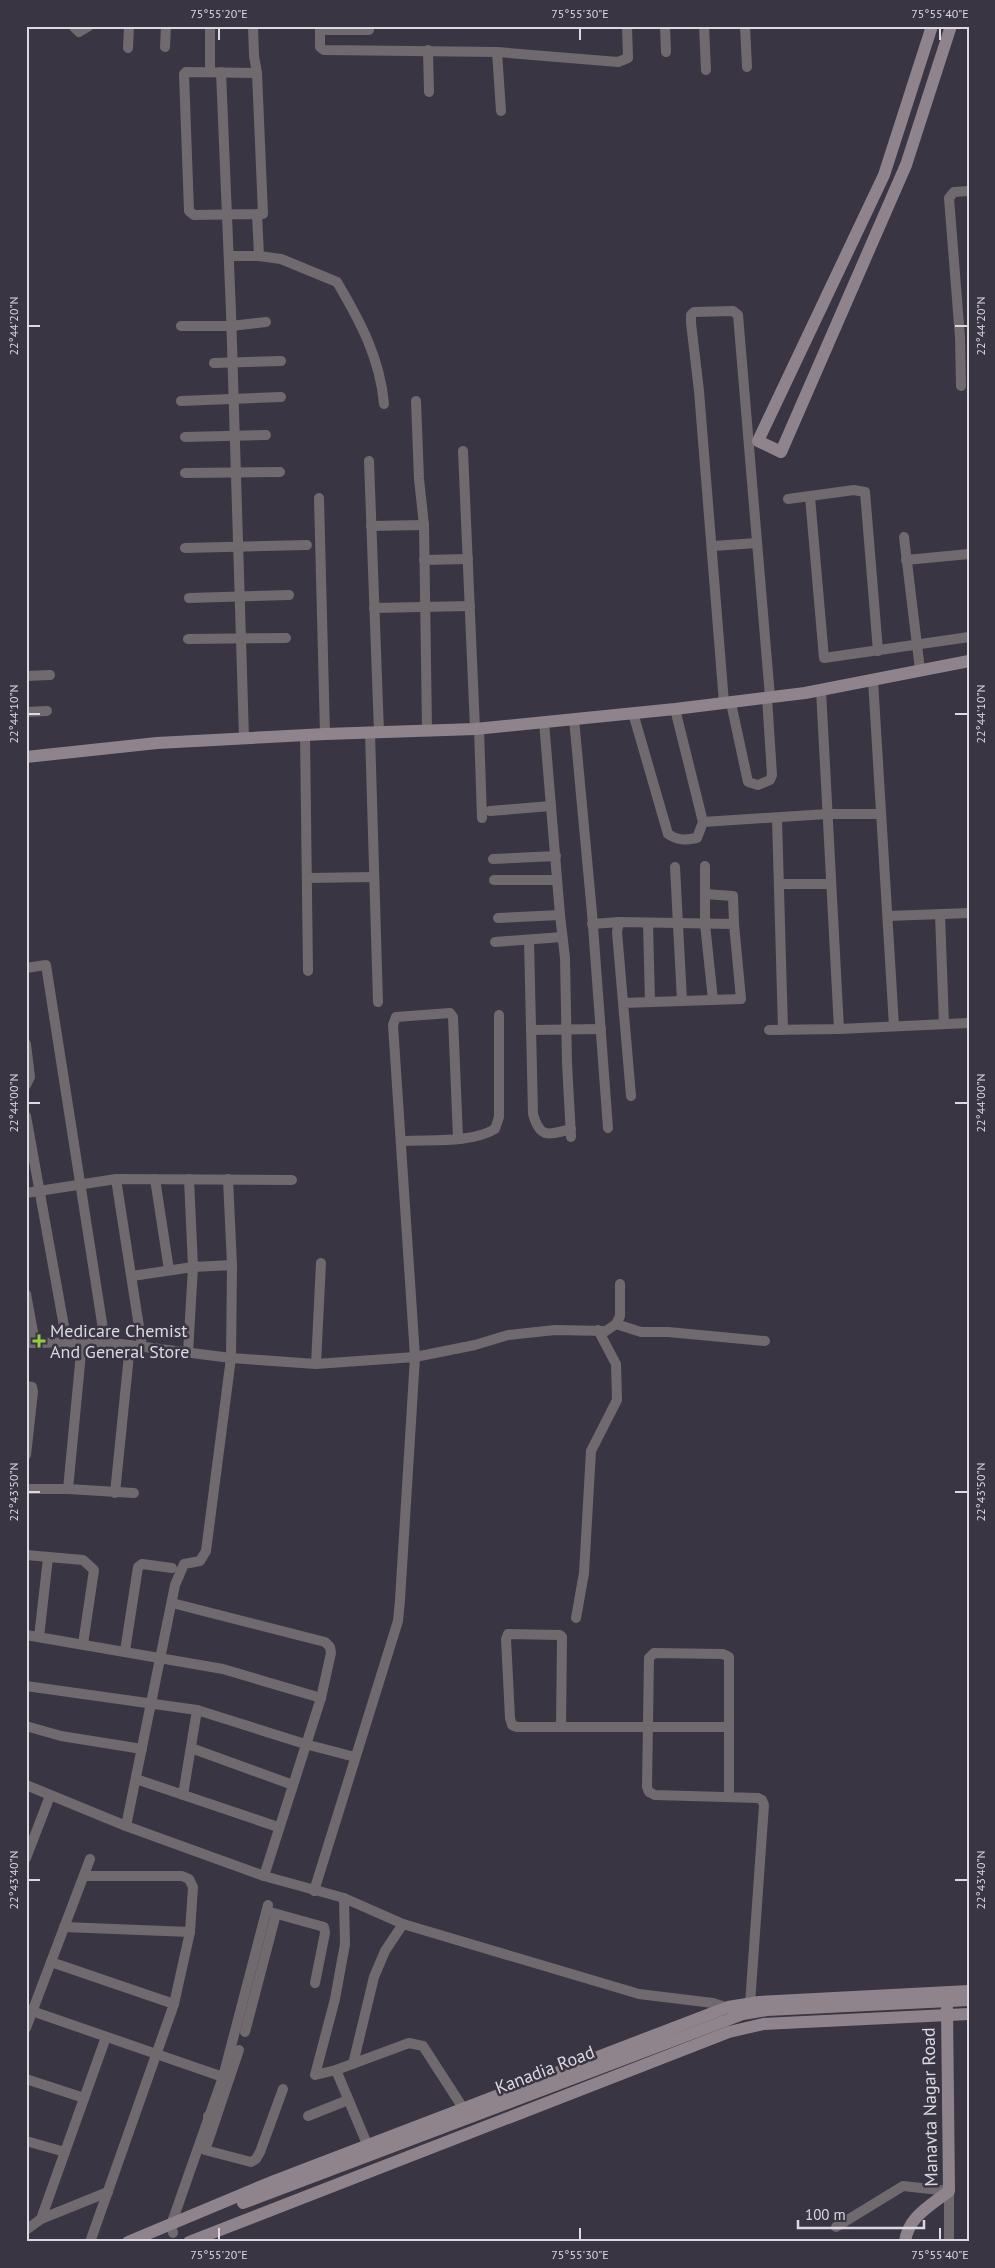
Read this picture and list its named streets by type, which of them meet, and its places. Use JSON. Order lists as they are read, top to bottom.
{
  "streets": {
    "street": ["Kanadia Road", "Manavta Nagar Road"]
  },
  "crossings": [
    ["Kanadia Road", "Manavta Nagar Road"]
  ],
  "places": {
    "health": ["Medicare Chemist And General Store"]
  },
  "scale_bar": "100 m",
  "coordinates": [
    "75°55'20\"E",
    "75°55'30\"E",
    "75°55'40\"E",
    "22°44'20\"N",
    "22°44'10\"N",
    "22°44'00\"N",
    "22°43'50\"N",
    "22°43'40\"N"
  ]
}
